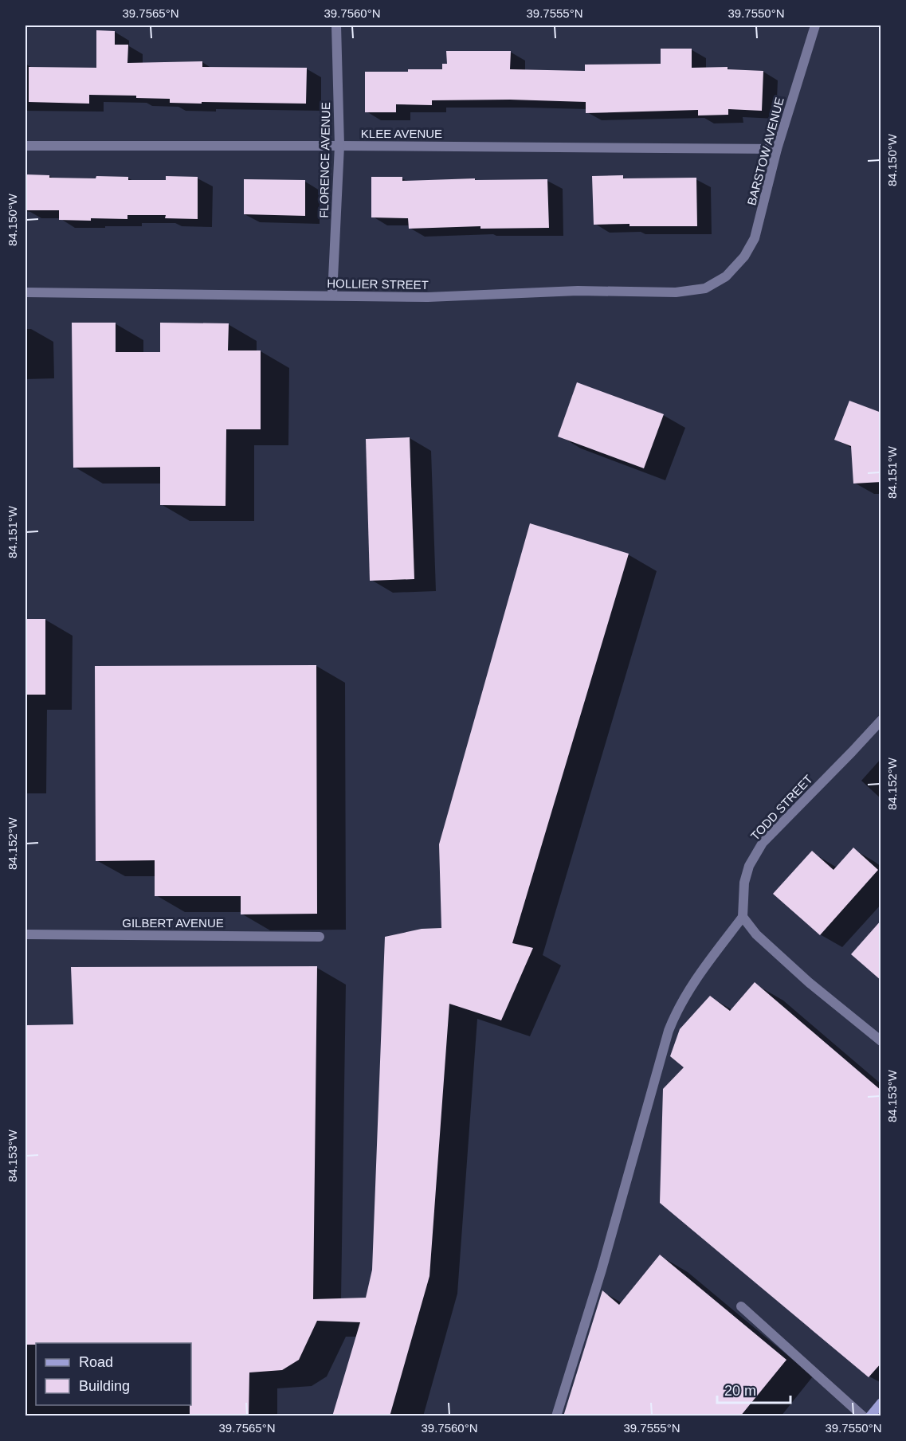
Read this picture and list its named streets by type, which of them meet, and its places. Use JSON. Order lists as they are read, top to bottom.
{
  "streets": {
    "street": [
      "KLEE AVENUE",
      "BARSTOW AVENUE",
      "FLORENCE AVENUE",
      "HOLLIER STREET",
      "TODD STREET",
      "GILBERT AVENUE"
    ]
  },
  "crossings": [
    ["KLEE AVENUE", "BARSTOW AVENUE"],
    ["KLEE AVENUE", "FLORENCE AVENUE"],
    ["BARSTOW AVENUE", "HOLLIER STREET"],
    ["FLORENCE AVENUE", "HOLLIER STREET"]
  ],
  "legend": ["Road", "Building"],
  "scale_bar": "20 m",
  "coordinates": [
    "39.7565°N",
    "39.7560°N",
    "39.7555°N",
    "39.7550°N",
    "84.150°W",
    "84.151°W",
    "84.152°W",
    "84.153°W"
  ]
}
